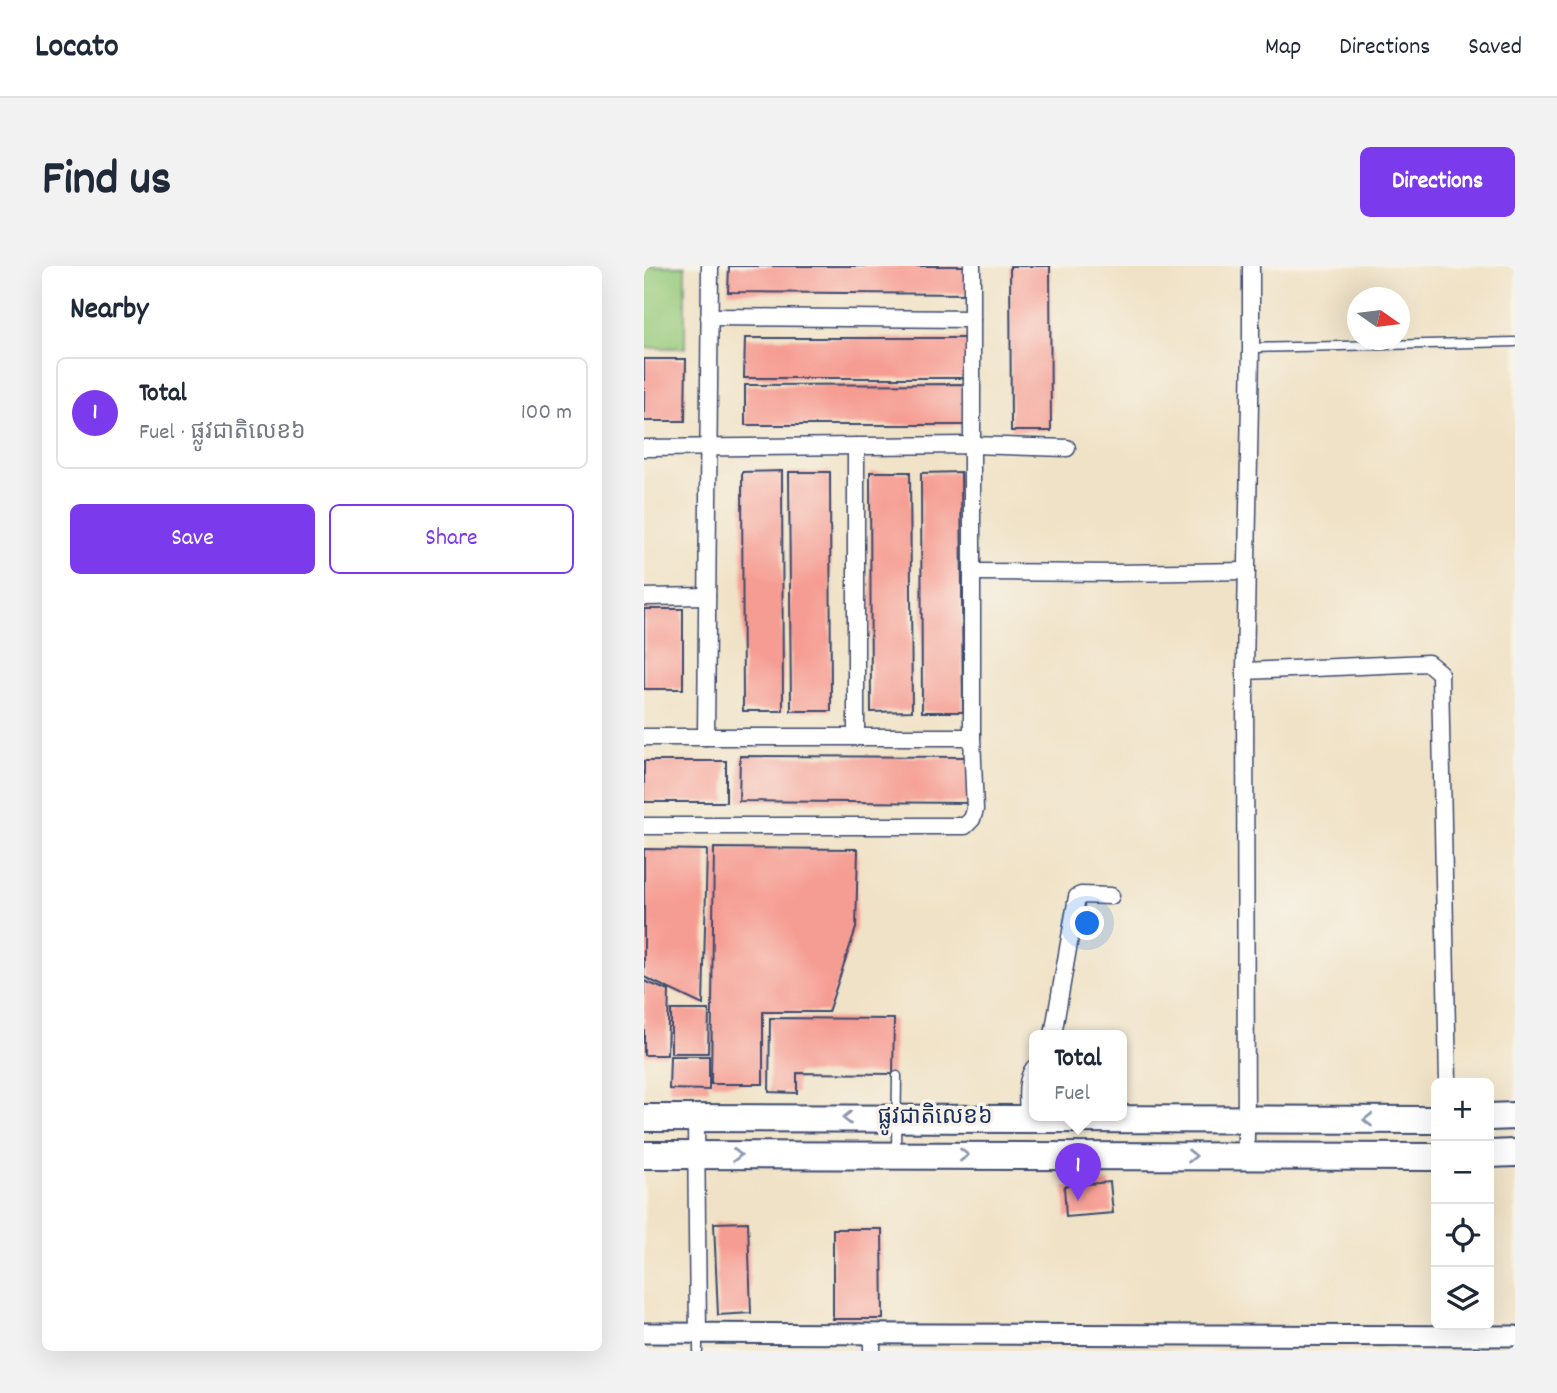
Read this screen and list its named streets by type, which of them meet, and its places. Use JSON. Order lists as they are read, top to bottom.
{
  "streets": {
    "highway": ["ផ្លូវជាតិលេខ៦"]
  },
  "north": "right",
  "page": {
    "header": "Locato",
    "nav": ["Map", "Directions", "Saved"],
    "title": "Find us",
    "buttons": [
      "Directions",
      ["Save", "Share"]
    ],
    "heading": "Nearby",
    "list": [
      {
        "mark": "1",
        "name": "Total",
        "note": "Fuel · ផ្លូវជាតិលេខ៦",
        "value": "100 m"
      }
    ],
    "popup": ["Total", "Fuel"],
    "map_buttons": ["+", "−"],
    "pins": "1"
  }
}
